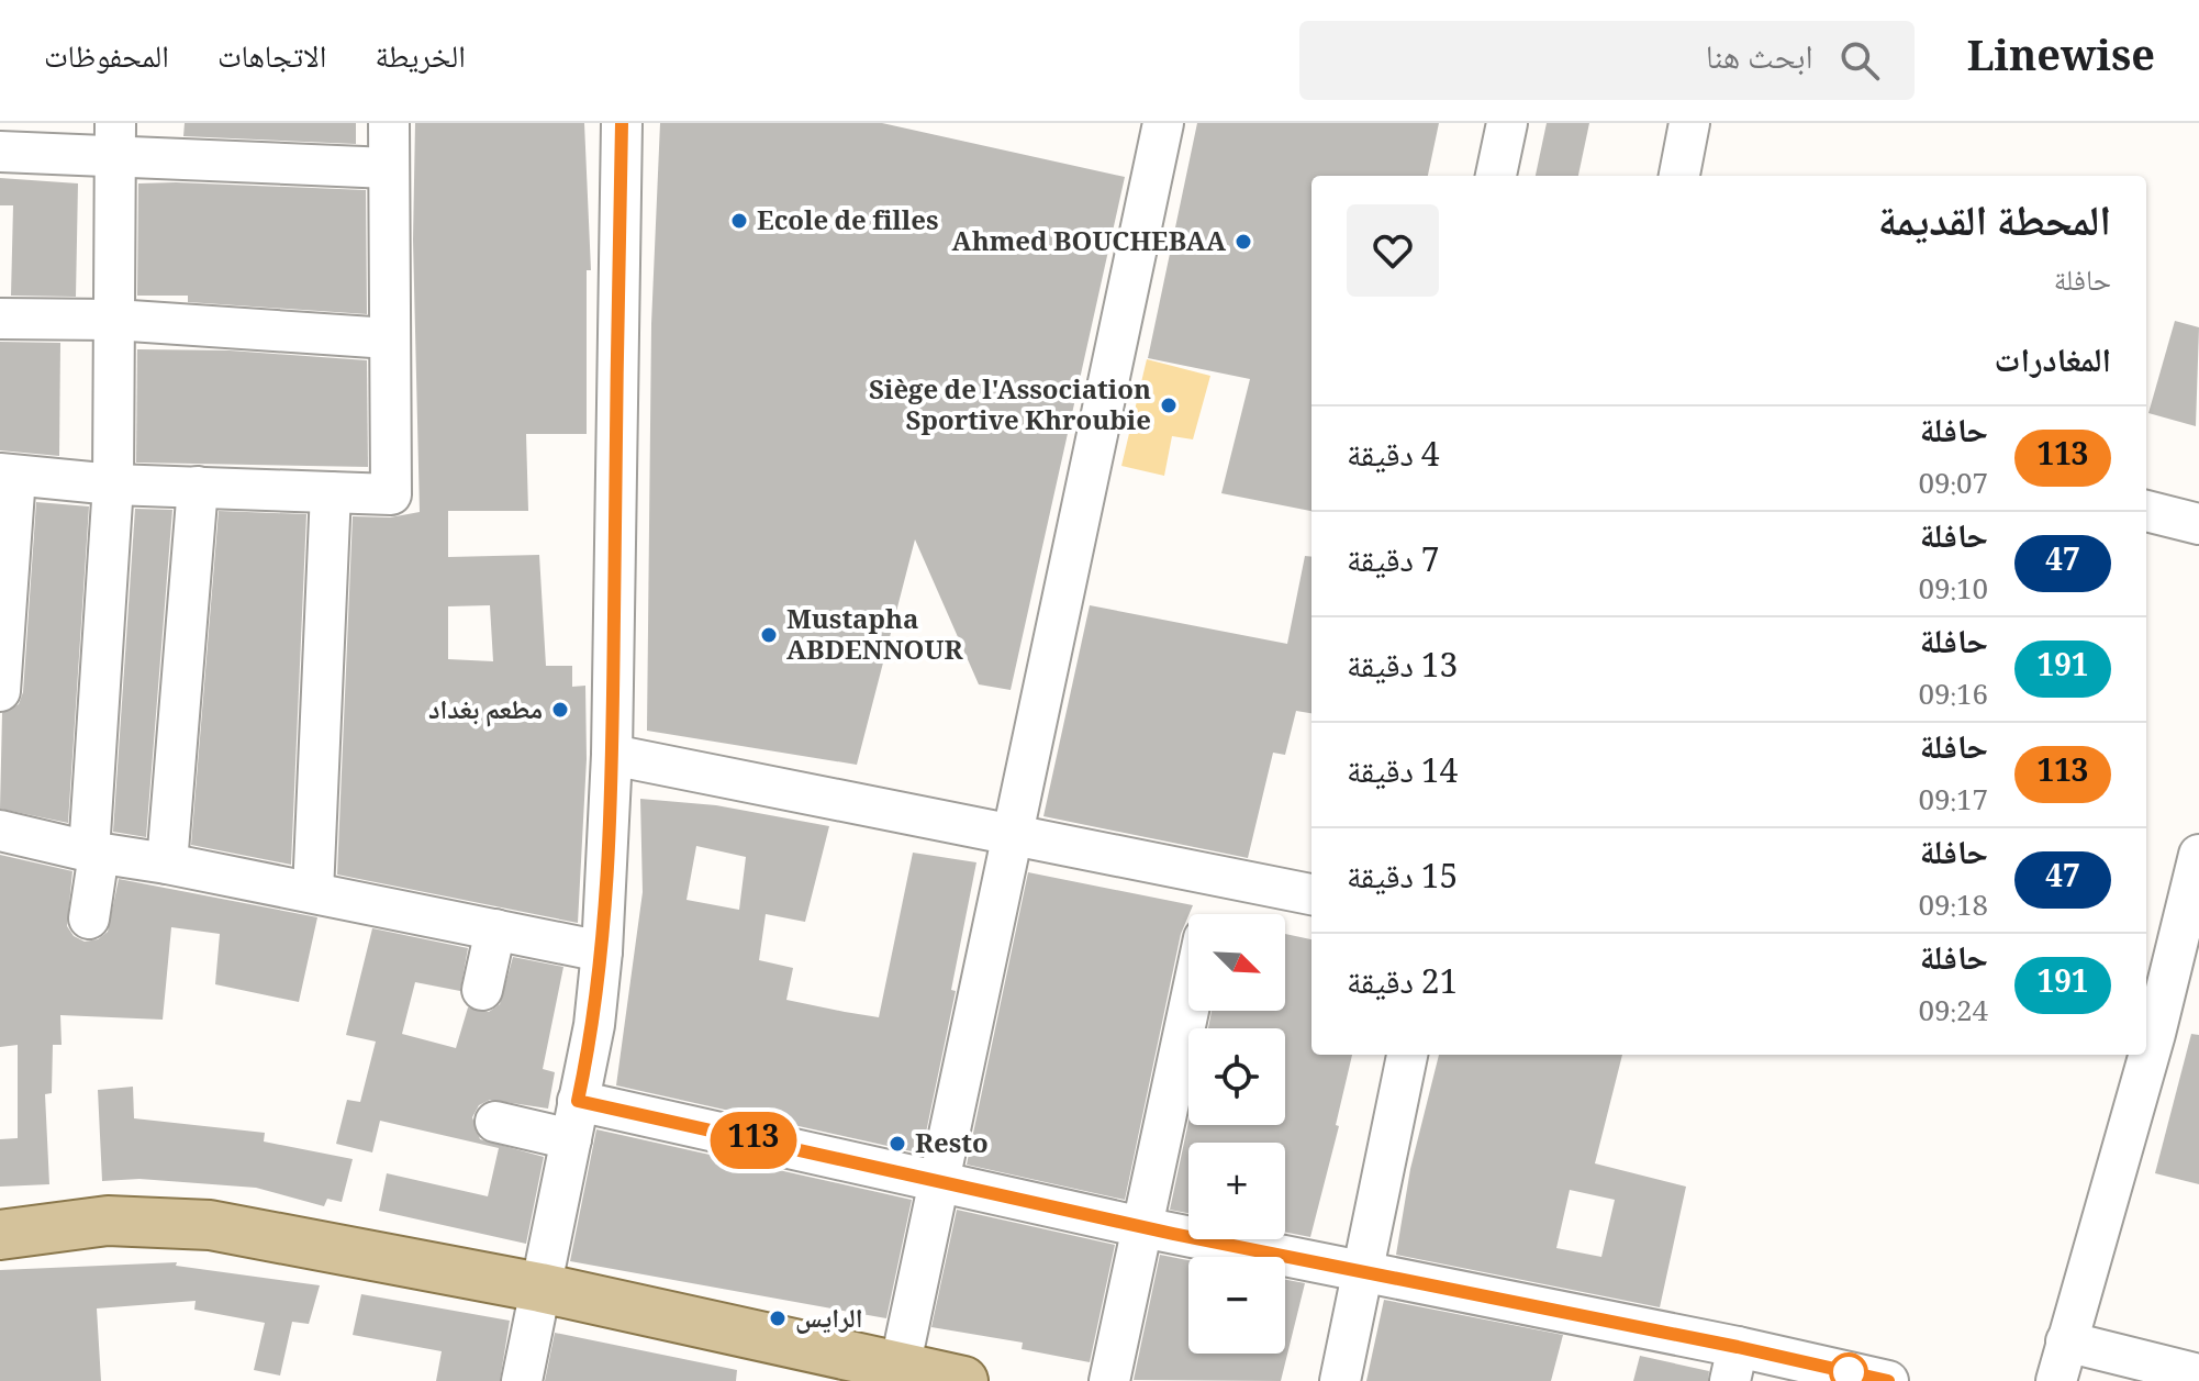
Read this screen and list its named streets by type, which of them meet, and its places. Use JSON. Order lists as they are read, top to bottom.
{
  "places": [
    "Ecole de filles",
    "Ahmed BOUCHEBAA",
    "Siège de l'Association Sportive Khroubie",
    "Mustapha ABDENNOUR",
    "مطعم بغداد",
    "Resto",
    "الرايس"
  ],
  "lines": ["bus line 113"],
  "north": "bottom right",
  "page": {
    "header": "Linewise",
    "search": "ابحث هنا",
    "nav": ["الخريطة", "الاتجاهات", "المحفوظات"],
    "on_map": "113",
    "heading": [
      ["المحطة القديمة", "حافلة"],
      "المغادرات"
    ],
    "list": [
      {
        "mark": "113",
        "name": "حافلة",
        "note": "09:07",
        "value": "4 دقيقة"
      },
      {
        "mark": "47",
        "name": "حافلة",
        "note": "09:10",
        "value": "7 دقيقة"
      },
      {
        "mark": "191",
        "name": "حافلة",
        "note": "09:16",
        "value": "13 دقيقة"
      },
      {
        "mark": "113",
        "name": "حافلة",
        "note": "09:17",
        "value": "14 دقيقة"
      },
      {
        "mark": "47",
        "name": "حافلة",
        "note": "09:18",
        "value": "15 دقيقة"
      },
      {
        "mark": "191",
        "name": "حافلة",
        "note": "09:24",
        "value": "21 دقيقة"
      }
    ],
    "map_buttons": ["+", "−"]
  }
}
